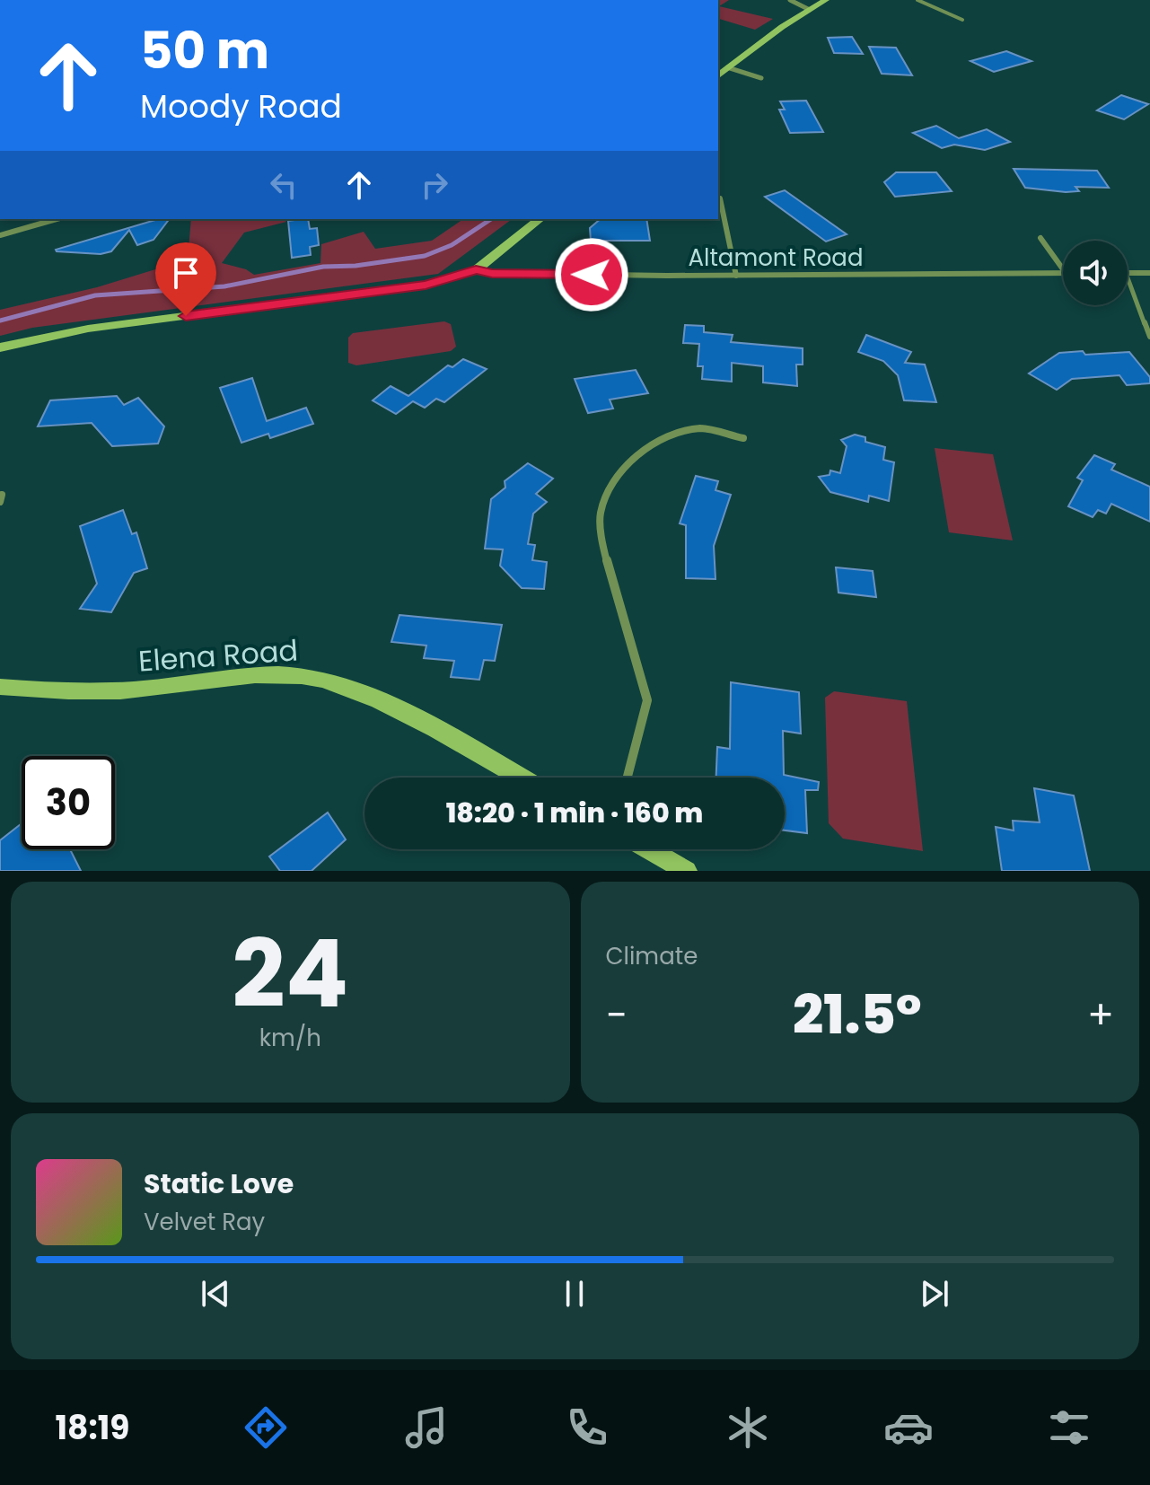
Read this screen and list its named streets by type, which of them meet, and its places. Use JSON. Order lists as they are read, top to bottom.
{
  "streets": {
    "street": ["Altamont Road", "Elena Road"]
  },
  "page": {
    "turn": ["50 m", "Moody Road"],
    "limit": "30",
    "trip": "18:20 · 1 min · 160 m",
    "tile": [
      ["24", "km/h"],
      "Climate"
    ],
    "heat": ["−", "21.5°", "+"],
    "song": ["Static Love", "Velvet Ray"],
    "tabs": "18:19"
  }
}
